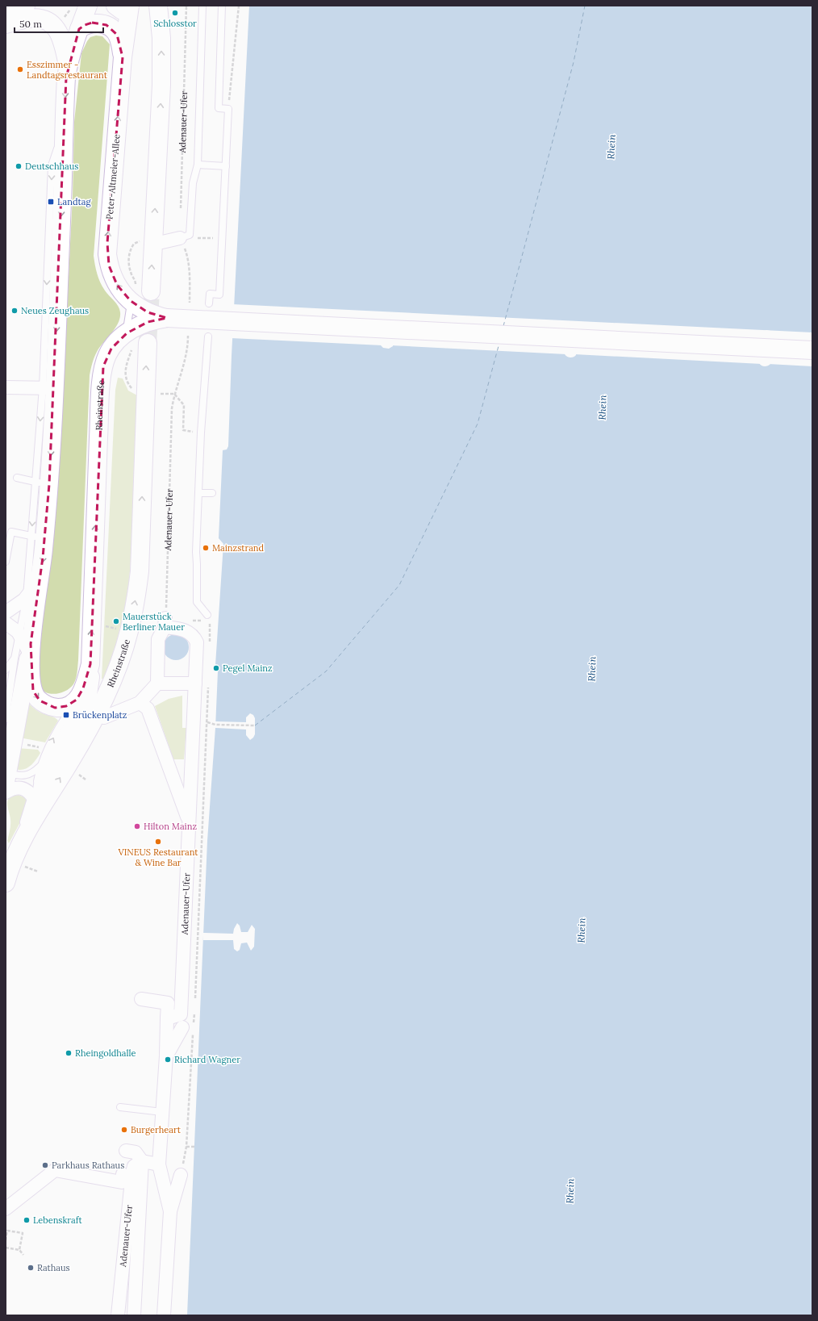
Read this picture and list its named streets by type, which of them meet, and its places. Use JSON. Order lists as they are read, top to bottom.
{
  "streets": {
    "main road": ["Peter-Altmeier-Allee", "Rheinstraße"],
    "street": ["Adenauer-Ufer"]
  },
  "crossings": [
    ["Peter-Altmeier-Allee", "Rheinstraße"]
  ],
  "water": ["Rhein"],
  "places": {
    "other": [
      "Schlosstor",
      "Esszimmer - Landtagsrestaurant",
      "Deutschhaus",
      "Neues Zeughaus",
      "Mainzstrand",
      "Mauerstück Berliner Mauer",
      "Pegel Mainz",
      "Hilton Mainz",
      "VINEUS Restaurant & Wine Bar",
      "Rheingoldhalle",
      "Richard Wagner",
      "Burgerheart",
      "Parkhaus Rathaus",
      "Lebenskraft",
      "Rathaus"
    ],
    "transit": ["Landtag", "Brückenplatz"]
  },
  "scale_bar": "50 m"
}
